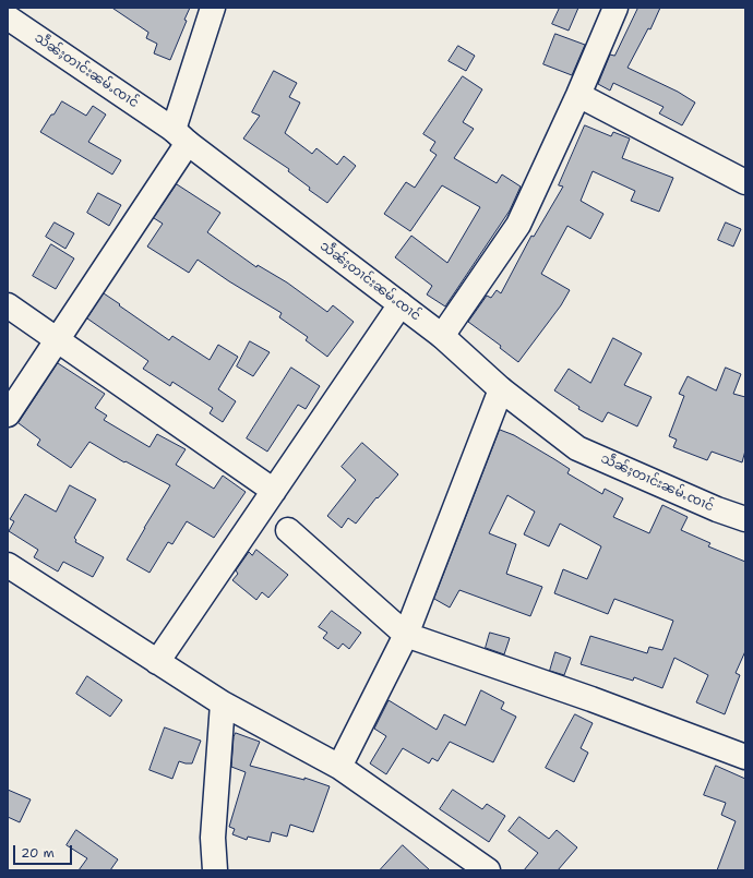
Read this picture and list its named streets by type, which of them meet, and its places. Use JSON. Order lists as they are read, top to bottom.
{
  "streets": {
    "main road": ["သဵၼ်ႈတၢင်းၼမ်ႉၸၢင်"]
  },
  "scale_bar": "20 m"
}
